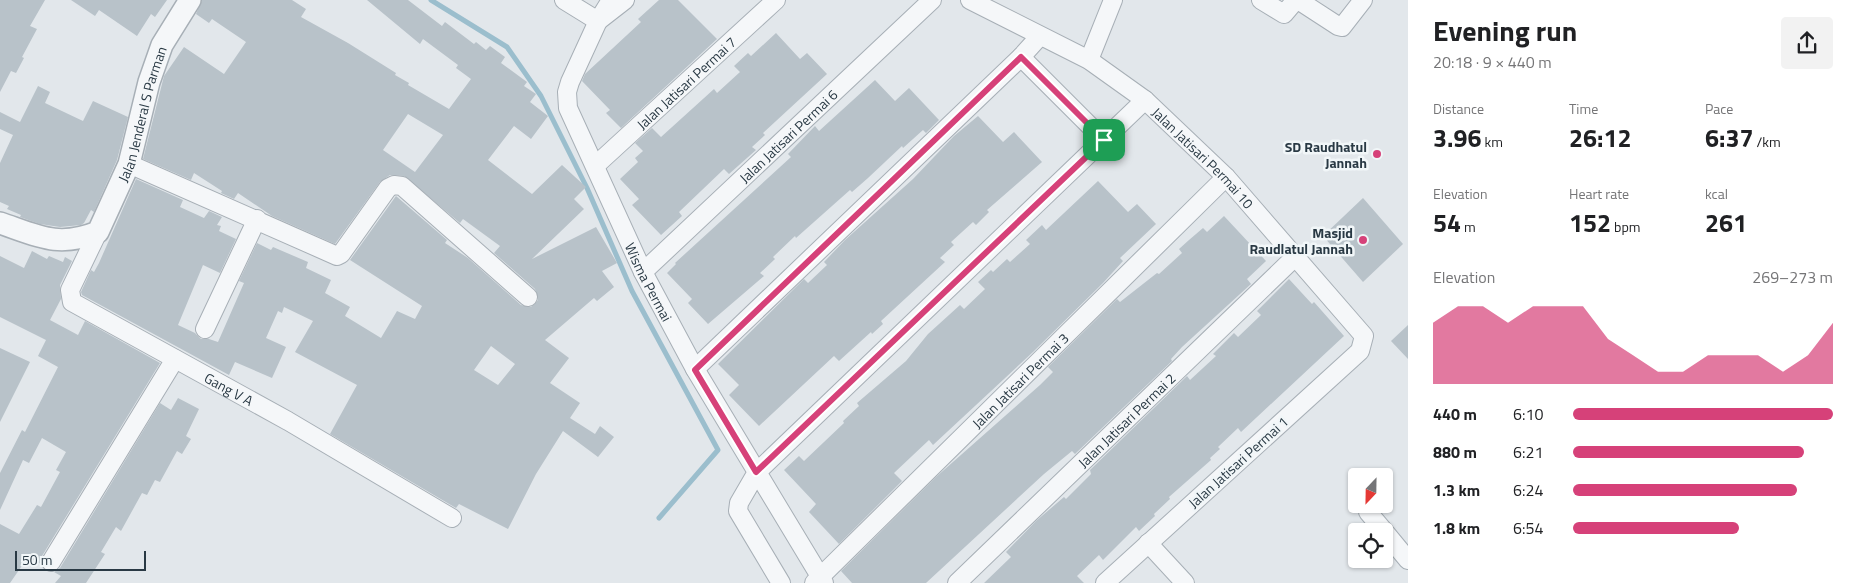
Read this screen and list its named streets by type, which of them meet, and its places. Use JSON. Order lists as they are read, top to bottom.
{
  "streets": {
    "street": [
      "Jalan Jatisari Permai 7",
      "Jalan Jenderal S Parman",
      "Jalan Jatisari Permai 6",
      "Jalan Jatisari Permai 10",
      "Wisma Permai",
      "Jalan Jatisari Permai 3",
      "Gang V A",
      "Jalan Jatisari Permai 2",
      "Jalan Jatisari Permai 1"
    ]
  },
  "crossings": [
    ["Jalan Jatisari Permai 7", "Wisma Permai"],
    ["Jalan Jenderal S Parman", "Gang V A"],
    ["Jalan Jatisari Permai 6", "Wisma Permai"],
    ["Jalan Jatisari Permai 10", "Jalan Jatisari Permai 3"],
    ["Jalan Jatisari Permai 10", "Jalan Jatisari Permai 2"],
    ["Jalan Jatisari Permai 10", "Jalan Jatisari Permai 1"],
    ["Wisma Permai", "Jalan Jatisari Permai 3"]
  ],
  "places": ["SD Raudhatul Jannah", "Masjid Raudlatul Jannah"],
  "scale_bar": "50 m",
  "north": "bottom",
  "page": {
    "heading": ["Evening run", "20:18 · 9 × 440 m"],
    "stats": [
      ["Distance", "3.96 km"],
      ["Time", "26:12"],
      ["Pace", "6:37 /km"],
      ["Elevation", "54 m"],
      ["Heart rate", "152 bpm"],
      ["kcal", "261"]
    ],
    "chart": ["Elevation", "269–273 m"],
    "list": [
      {
        "name": "440 m",
        "note": "6:10"
      },
      {
        "name": "880 m",
        "note": "6:21"
      },
      {
        "name": "1.3 km",
        "note": "6:24"
      },
      {
        "name": "1.8 km",
        "note": "6:54"
      }
    ],
    "scale": "50 m"
  }
}
